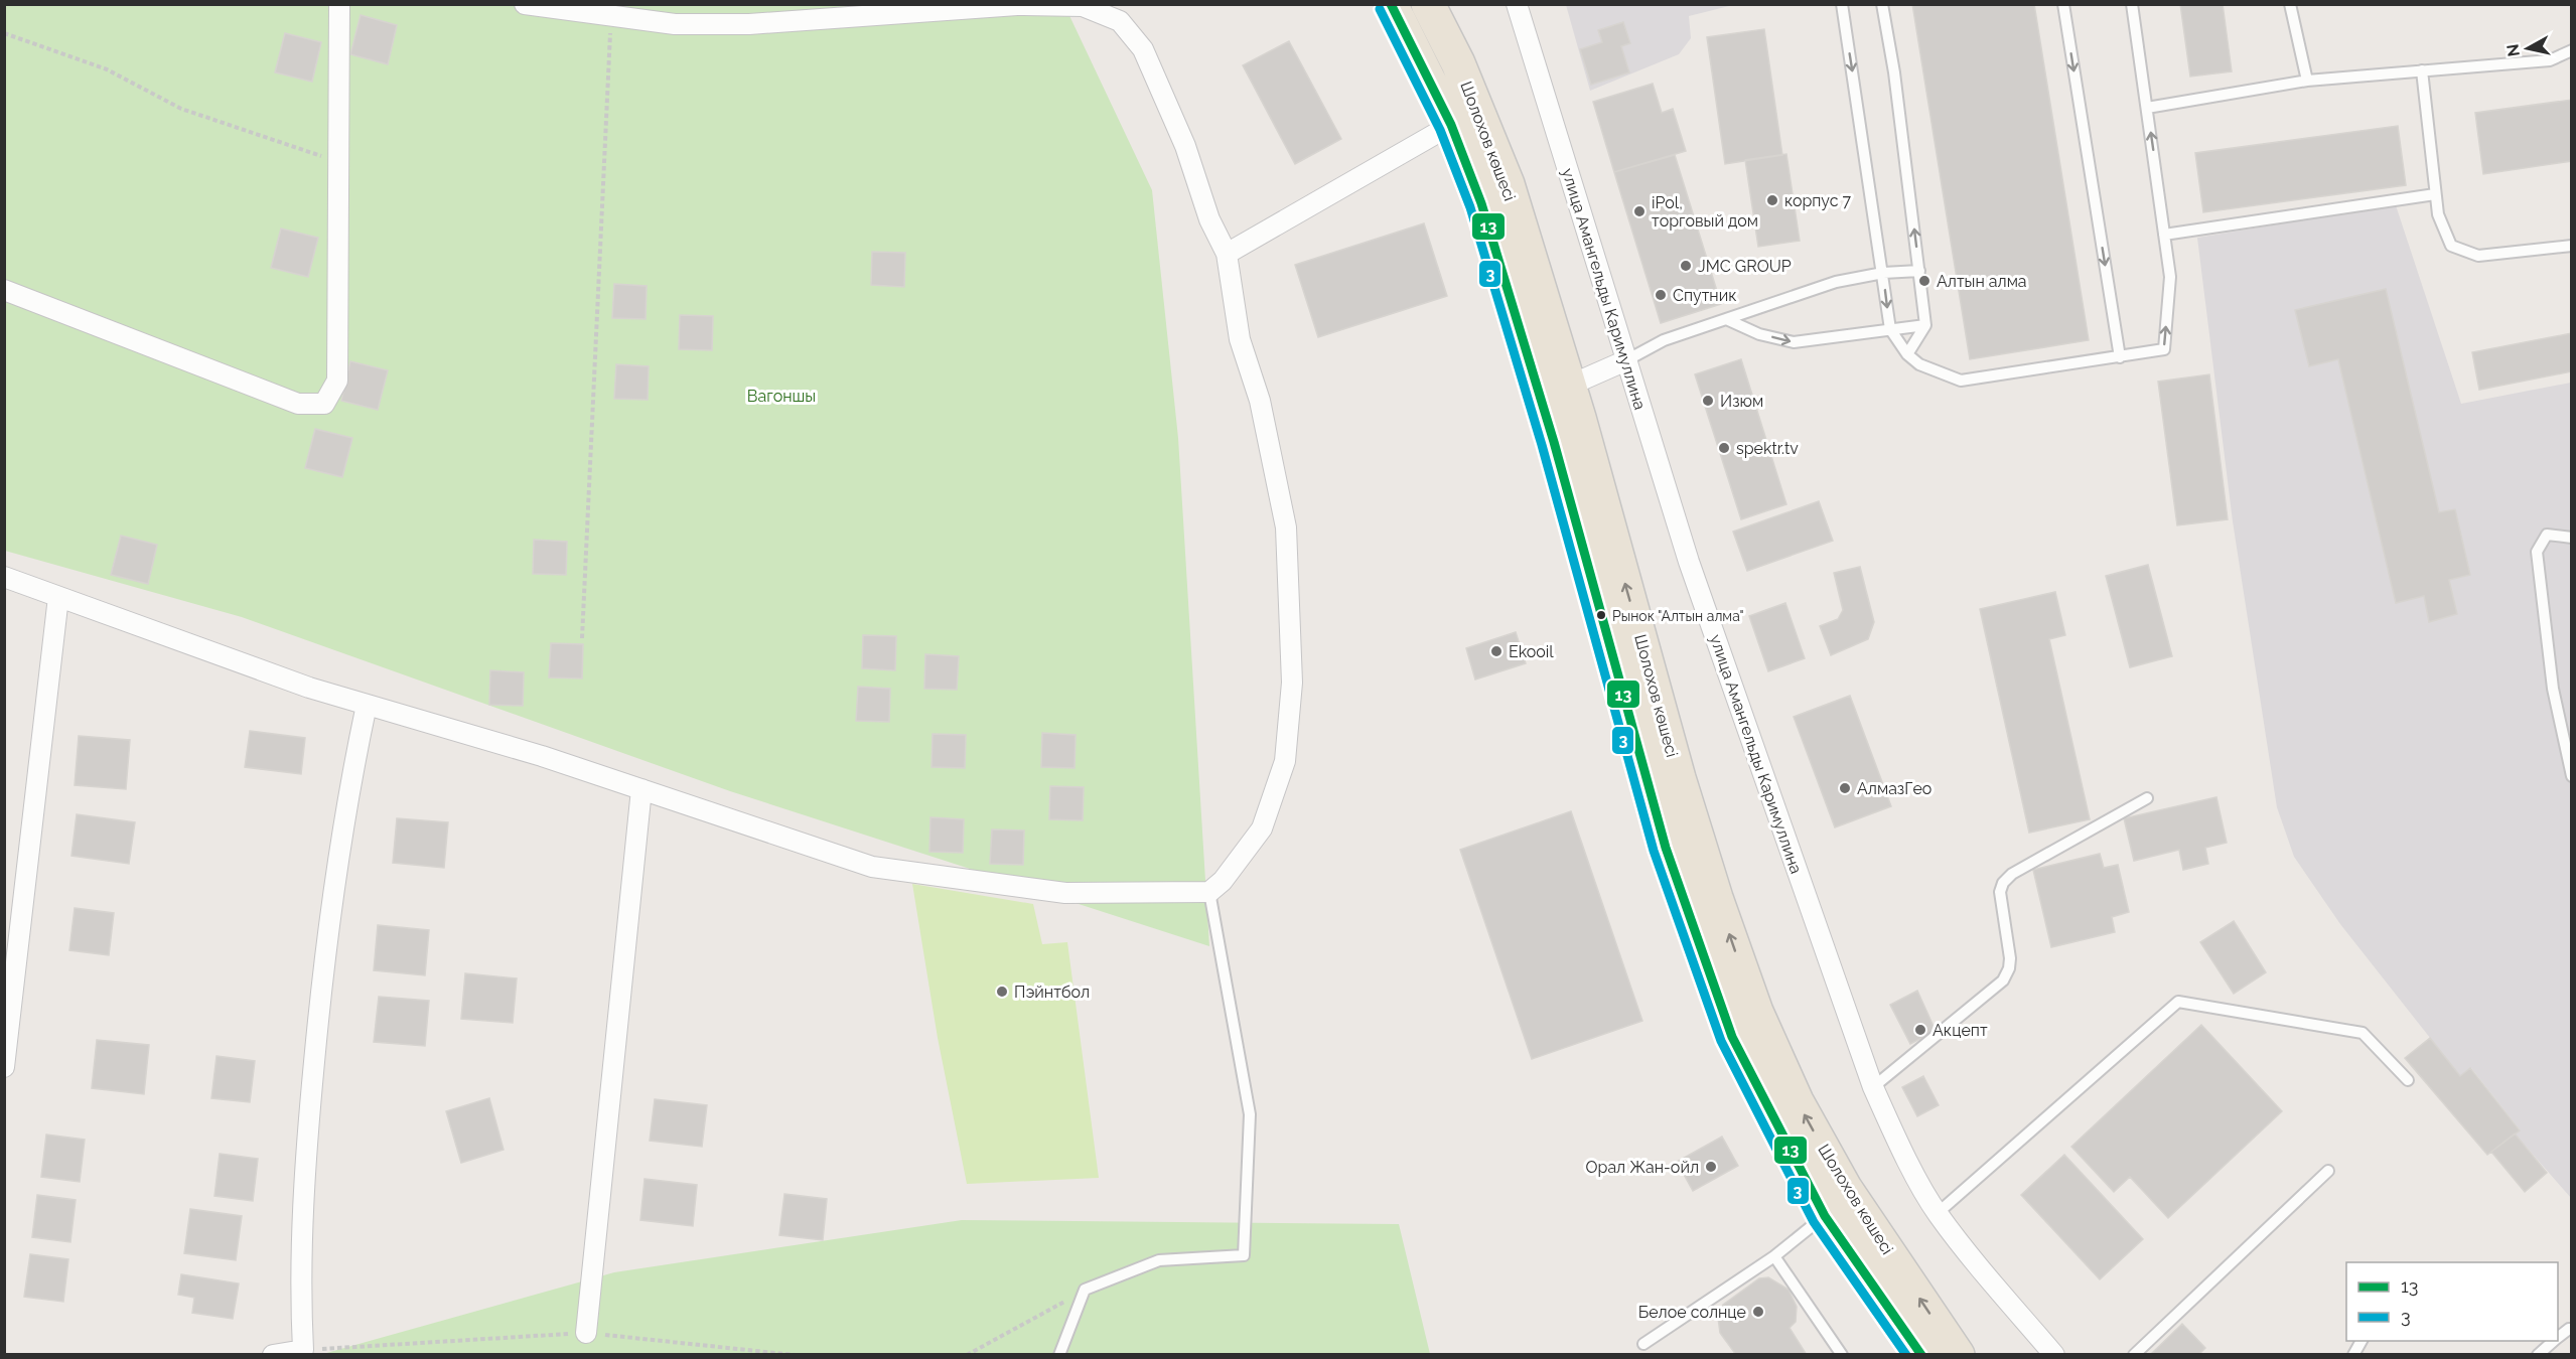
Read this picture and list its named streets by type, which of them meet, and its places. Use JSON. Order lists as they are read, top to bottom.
{
  "streets": {
    "highway": ["Шолохов көшесі"],
    "street": ["улица Амангельды Каримуллина"]
  },
  "parks": ["Вагоншы"],
  "places": [
    "корпус 7",
    "iPol, торговый дом",
    "JMC GROUP",
    "Алтын алма",
    "Спутник",
    "Изюм",
    "spektr.tv",
    "Рынок \"Алтын алма\"",
    "Ekooil",
    "АлмазГео",
    "Пэйнтбол",
    "Акцепт",
    "Орал Жан-ойл",
    "Белое солнце"
  ],
  "lines": ["transit line 13", "transit line 3"],
  "legend": ["13", "3"],
  "north": "left"
}
